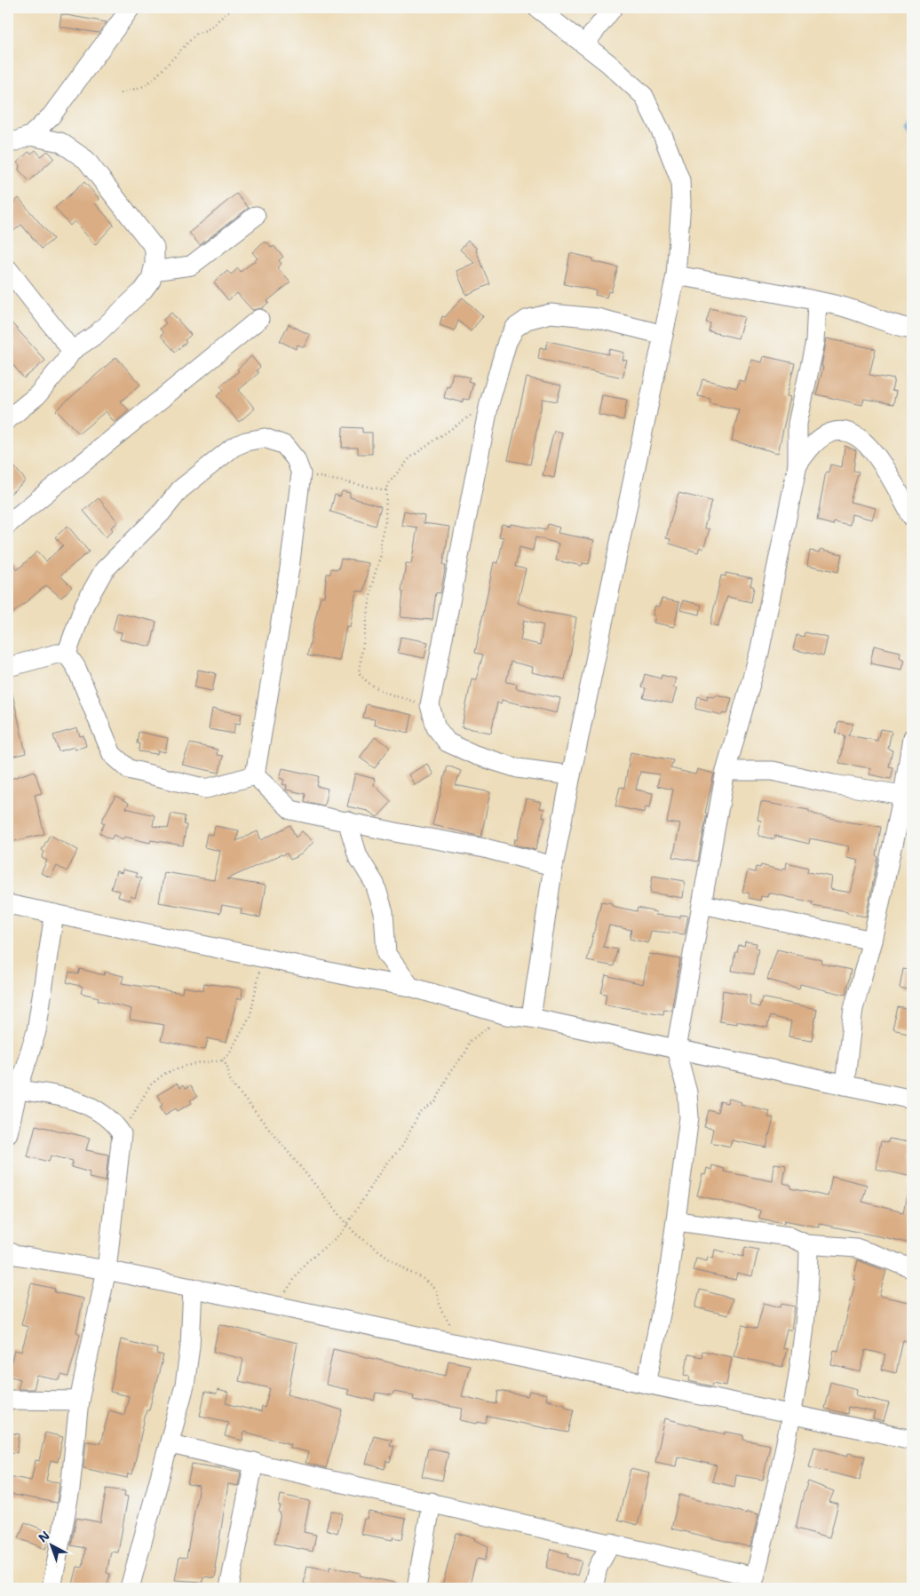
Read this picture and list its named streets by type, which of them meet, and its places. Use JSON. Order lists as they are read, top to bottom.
{
  "north": "top left"
}
